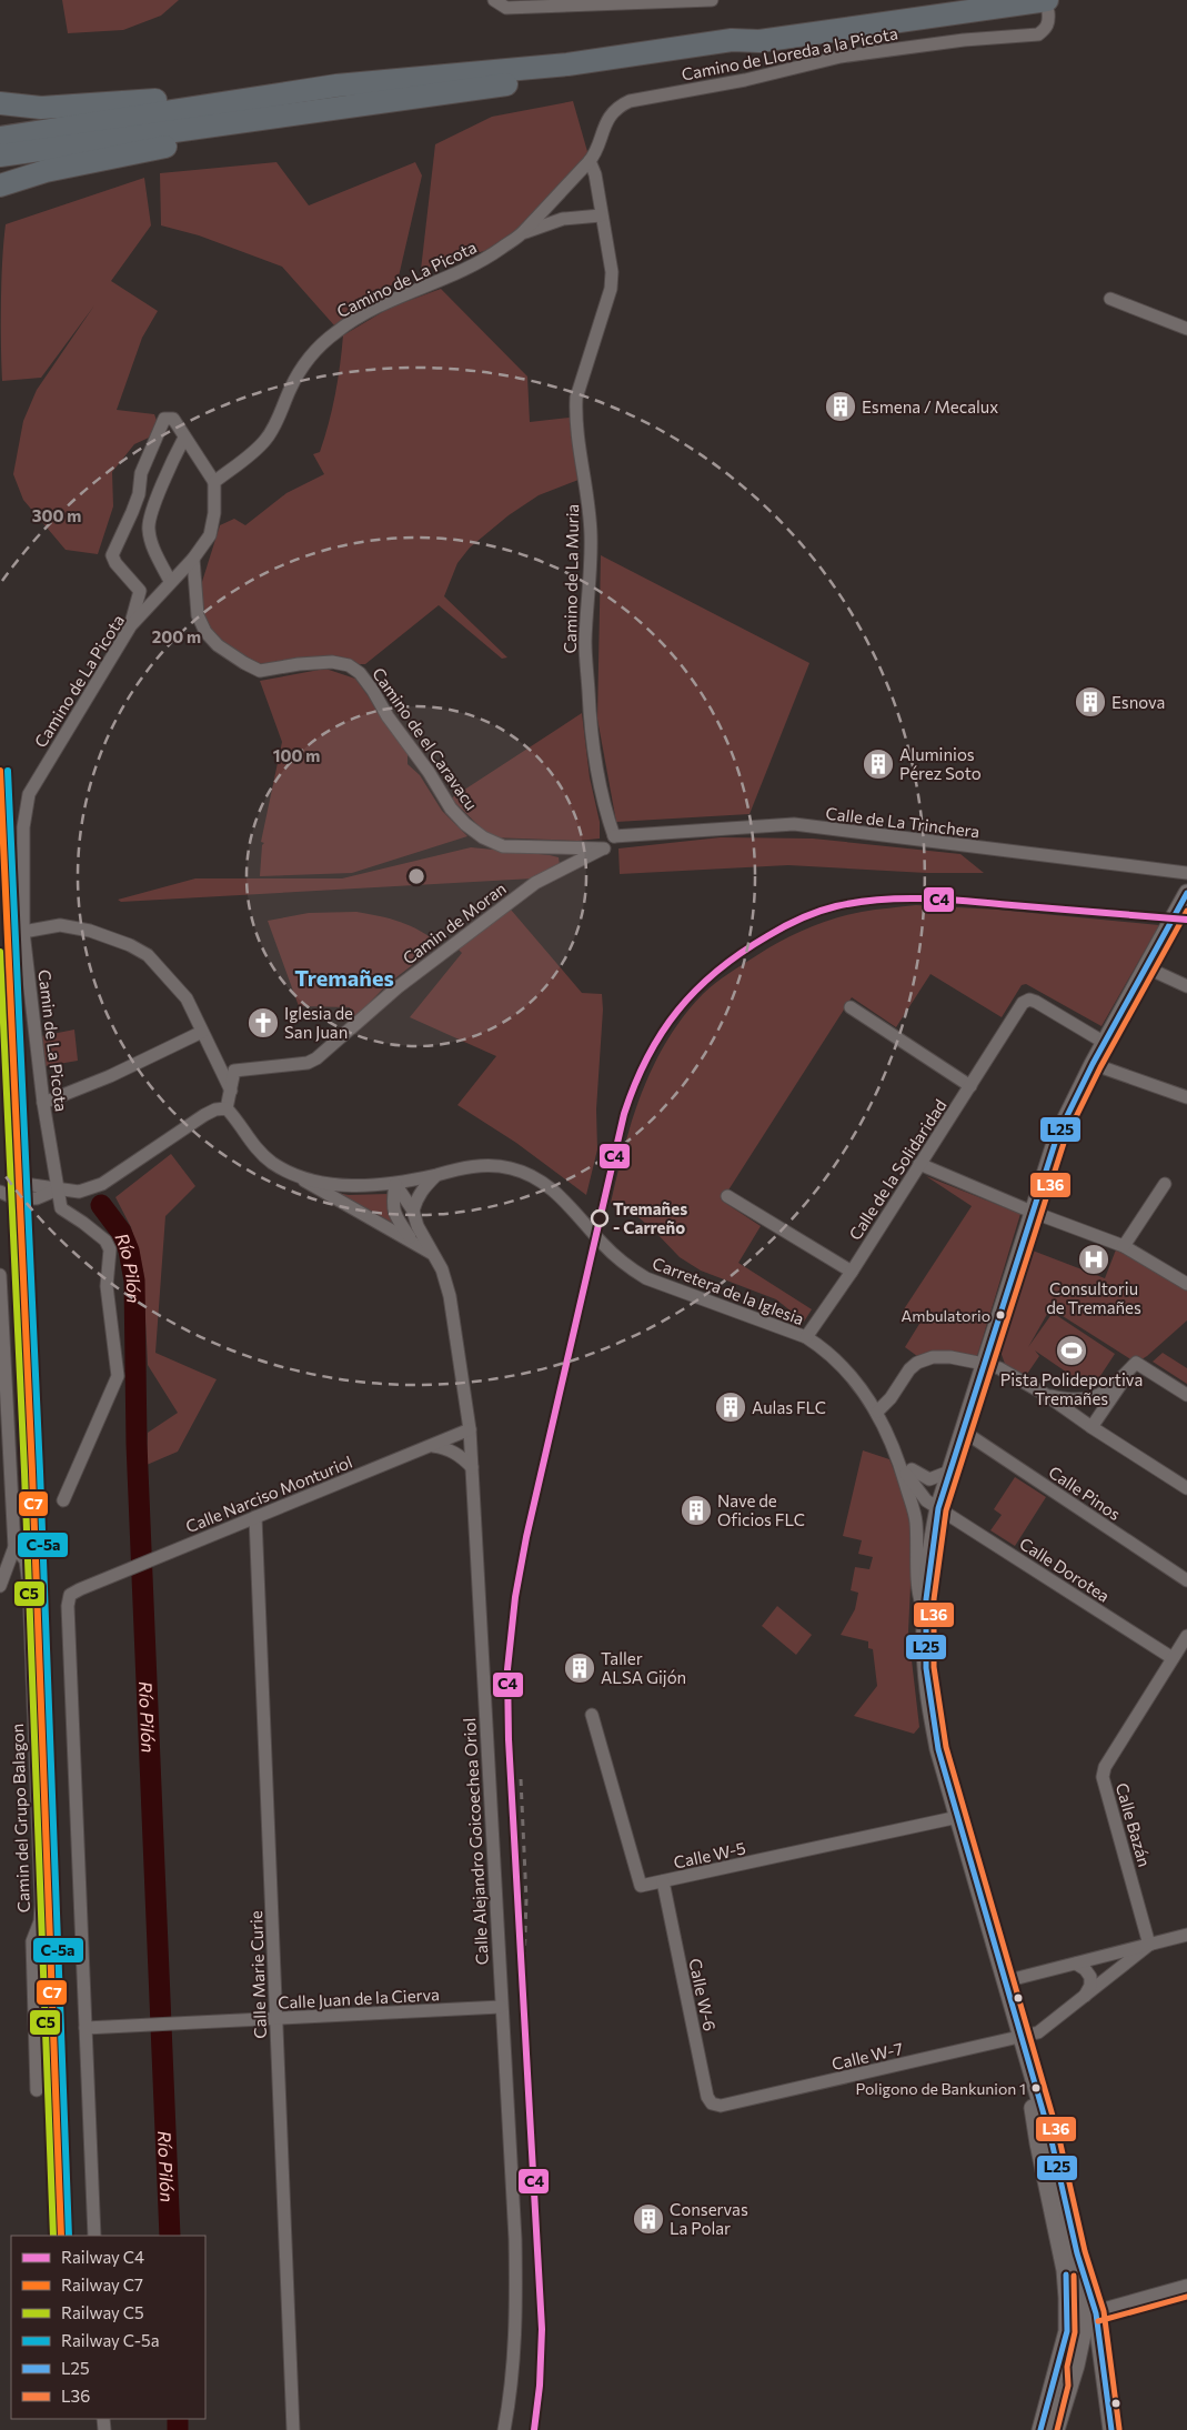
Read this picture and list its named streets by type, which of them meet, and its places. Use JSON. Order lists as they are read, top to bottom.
{
  "streets": {
    "street": [
      "Camino de Lloreda a la Picota",
      "Camino de La Picota",
      "Camino de La Muria",
      "Camino de el Caravacu",
      "Calle de La Trinchera",
      "Camin de Moran",
      "Camin de La Picota",
      "Calle de la Solidaridad",
      "Carretera de la Iglesia",
      "Calle Pinos",
      "Calle Narciso Monturiol",
      "Calle Dorotea",
      "Camin del Grupo Balagon",
      "Calle Bazán",
      "Calle Alejandro Goicoechea Oriol",
      "Calle W-5",
      "Calle Marie Curie",
      "Calle W-6",
      "Calle Juan de la Cierva",
      "Calle W-7"
    ]
  },
  "crossings": [
    ["Camino de Lloreda a la Picota", "Camino de La Picota"],
    ["Camino de Lloreda a la Picota", "Camino de La Muria"],
    ["Camino de La Picota", "Camino de La Muria"],
    ["Camino de La Picota", "Camino de el Caravacu"],
    ["Camino de La Picota", "Camin de La Picota"],
    ["Camino de La Muria", "Calle de La Trinchera"],
    ["Camino de La Muria", "Camin de Moran"],
    ["Camino de el Caravacu", "Camin de Moran"],
    ["Calle de La Trinchera", "Camin de Moran"],
    ["Camin de Moran", "Carretera de la Iglesia"],
    ["Calle de la Solidaridad", "Carretera de la Iglesia"],
    ["Carretera de la Iglesia", "Calle Dorotea"],
    ["Carretera de la Iglesia", "Calle Alejandro Goicoechea Oriol"],
    ["Calle Narciso Monturiol", "Calle Alejandro Goicoechea Oriol"],
    ["Calle Narciso Monturiol", "Calle Marie Curie"],
    ["Calle Narciso Monturiol", "Calle Juan de la Cierva"],
    ["Calle Dorotea", "Calle Bazán"],
    ["Calle Bazán", "Calle W-7"],
    ["Calle Alejandro Goicoechea Oriol", "Calle Juan de la Cierva"],
    ["Calle W-5", "Calle W-6"],
    ["Calle Marie Curie", "Calle Juan de la Cierva"],
    ["Calle W-6", "Calle W-7"]
  ],
  "districts": ["Tremañes"],
  "water": ["Río Pilón"],
  "places": {
    "building": [
      "Esmena / Mecalux",
      "Esnova",
      "Aluminios Pérez Soto",
      "Aulas FLC",
      "Nave de Oficios FLC",
      "Taller ALSA Gijón",
      "Conservas La Polar"
    ],
    "church": ["Iglesia de San Juan"],
    "other": ["Tremañes - Carreño", "Ambulatorio", "Poligono de Bankunion 1"],
    "hospital": ["Consultoriu de Tremañes"],
    "sports": ["Pista Polideportiva Tremañes"]
  },
  "lines": [
    "rail line C7",
    "rail line C-5a",
    "transit line L25",
    "rail line C4",
    "transit line L36",
    "rail line C5"
  ],
  "legend": [
    "Railway C4",
    "Railway C7",
    "Railway C5",
    "Railway C-5a",
    "L25",
    "L36"
  ],
  "rings": ["300 m", "200 m", "100 m"]
}
